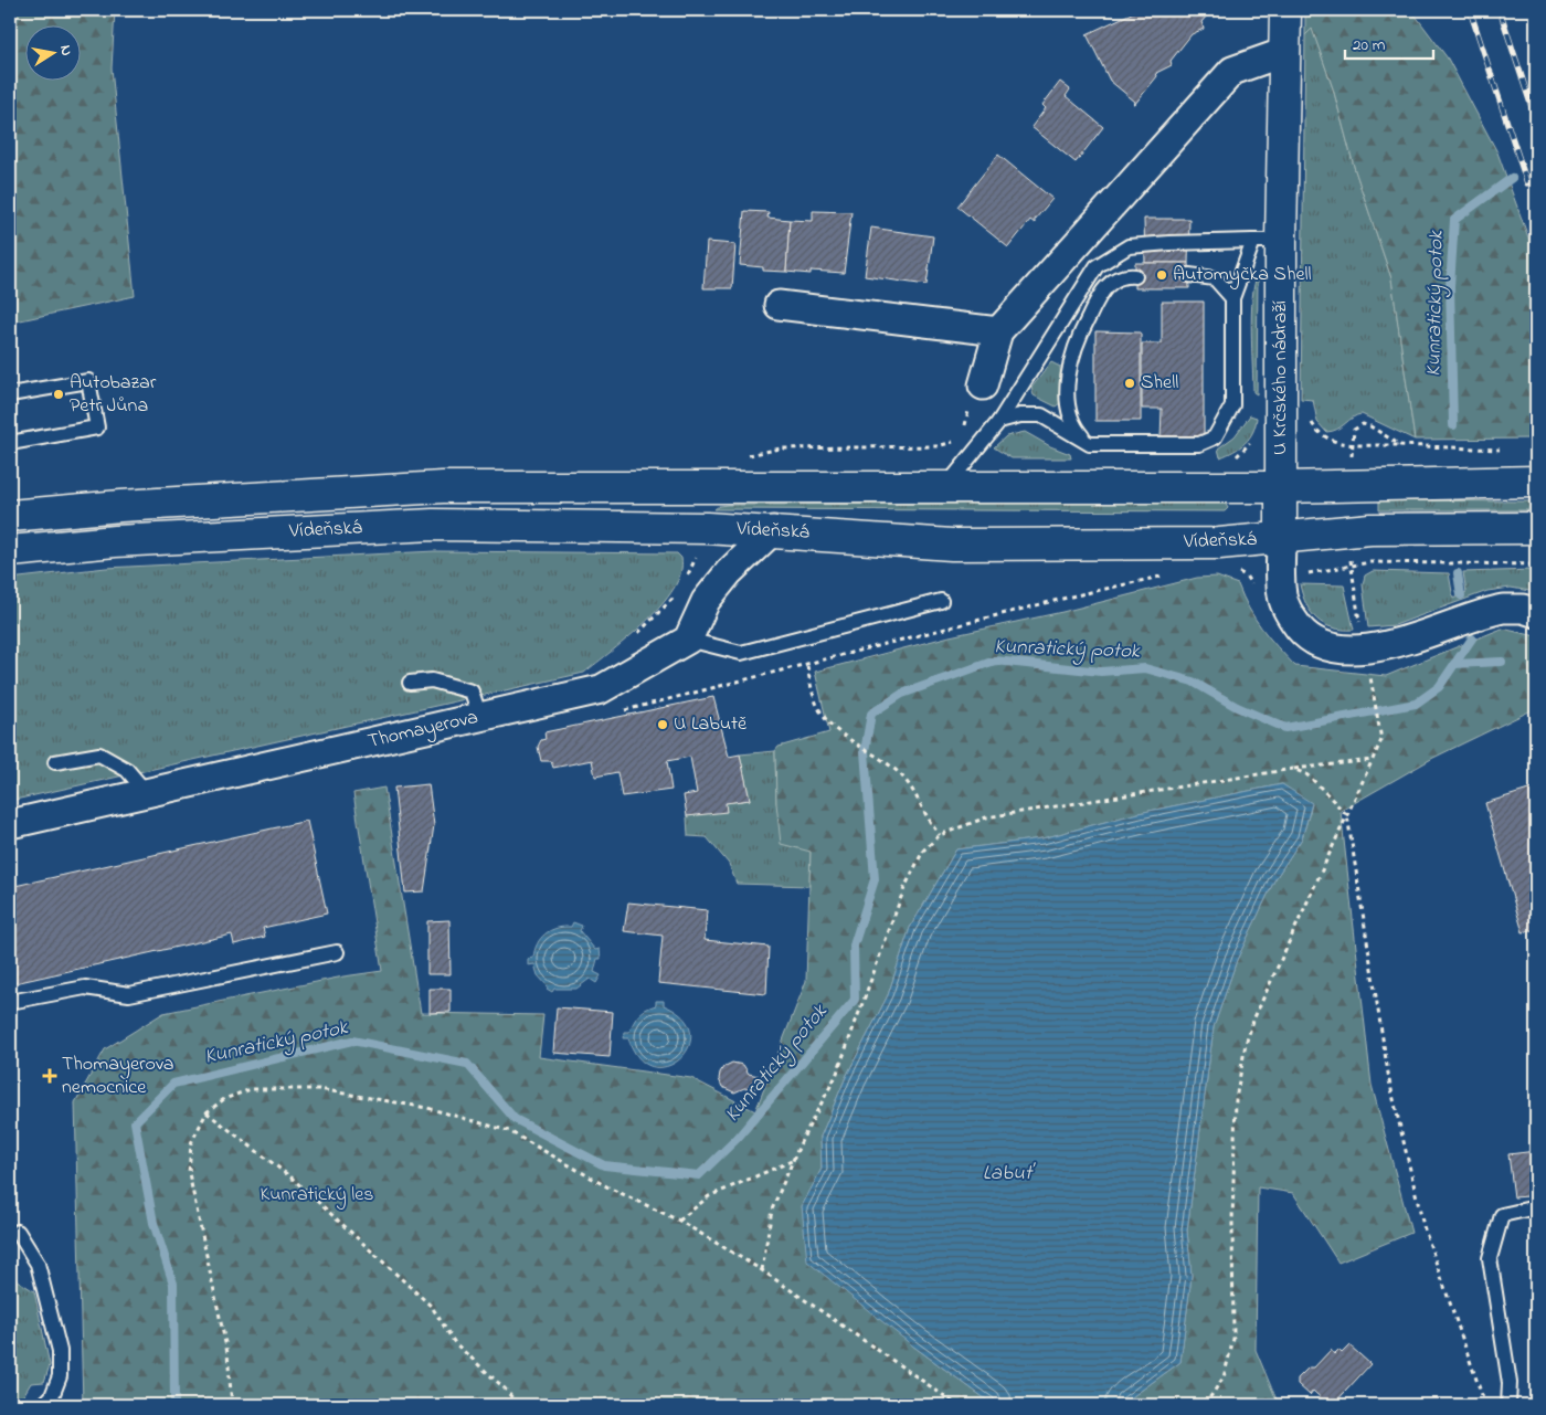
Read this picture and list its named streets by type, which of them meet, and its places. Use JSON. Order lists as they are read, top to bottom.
{
  "streets": {
    "main road": ["U Krčského nádraží", "Vídeňská"],
    "street": ["Thomayerova"]
  },
  "crossings": [
    ["U Krčského nádraží", "Vídeňská"]
  ],
  "water": ["Kunratický potok", "Labuť"],
  "parks": ["Kunratický les"],
  "places": {
    "other": [
      "Automyčka Shell",
      "Shell",
      "Autobazar Petr Jůna",
      "U Labutě"
    ],
    "health": ["Thomayerova nemocnice"]
  },
  "scale_bar": "20 m",
  "north": "right"
}
